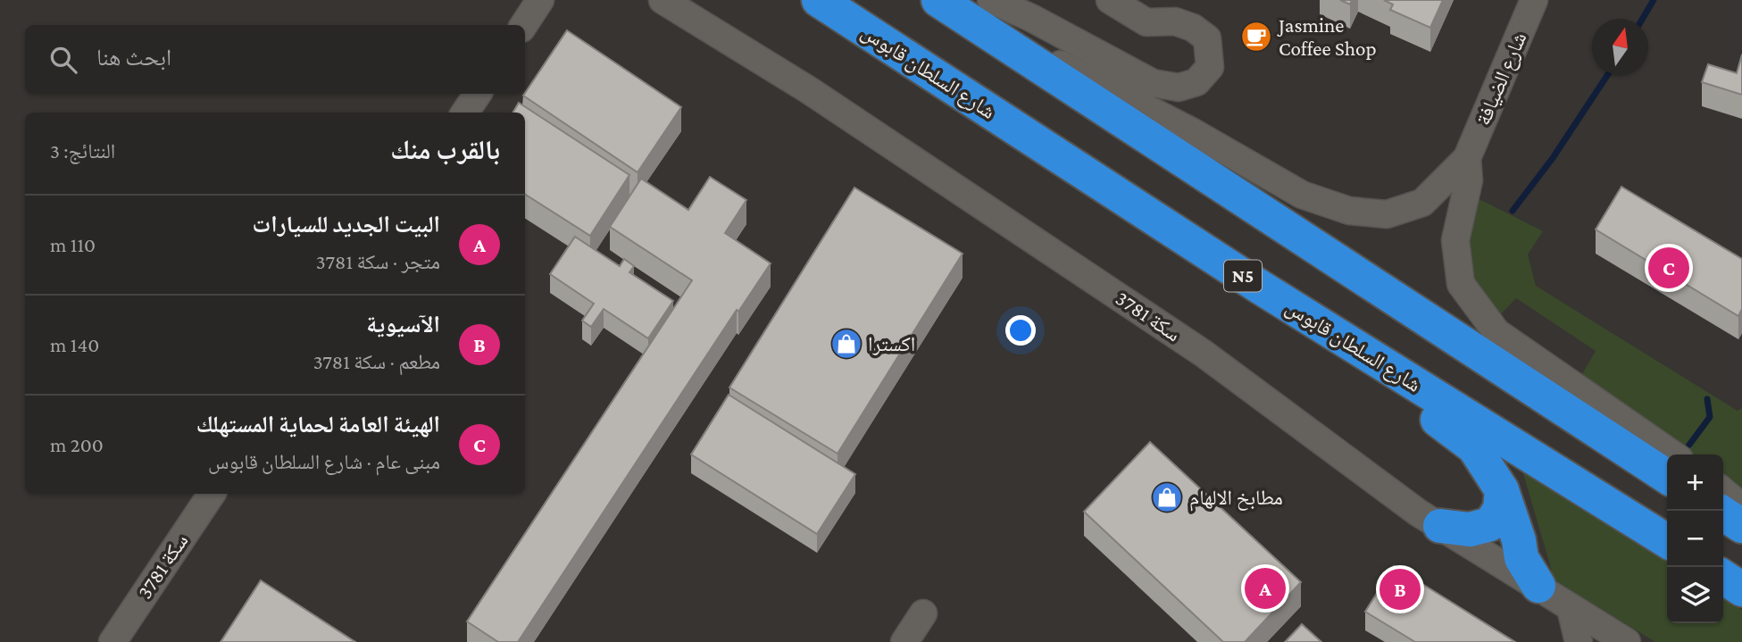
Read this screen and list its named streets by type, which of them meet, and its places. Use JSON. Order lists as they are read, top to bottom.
{
  "streets": {
    "highway": ["شارع السلطان قابوس", "N5"],
    "street": ["شارع الضيافة", "سكة 3781"]
  },
  "places": {
    "cafe": ["Jasmine Coffee Shop"],
    "shop": ["اكسترا", "مطابخ الالهام"]
  },
  "north": "top",
  "page": {
    "search": "ابحث هنا",
    "heading": ["بالقرب منك", "النتائج: 3"],
    "list": [
      {
        "mark": "A",
        "name": "البيت الجديد للسيارات",
        "note": "متجر · سكة 3781",
        "value": "110 m"
      },
      {
        "mark": "B",
        "name": "الآسيوية",
        "note": "مطعم · سكة 3781",
        "value": "140 m"
      },
      {
        "mark": "C",
        "name": "الهيئة العامة لحماية المستهلك",
        "note": "مبنى عام · شارع السلطان قابوس",
        "value": "200 m"
      }
    ],
    "pins": ["C", "A", "B"],
    "map_buttons": ["+", "−"]
  }
}
